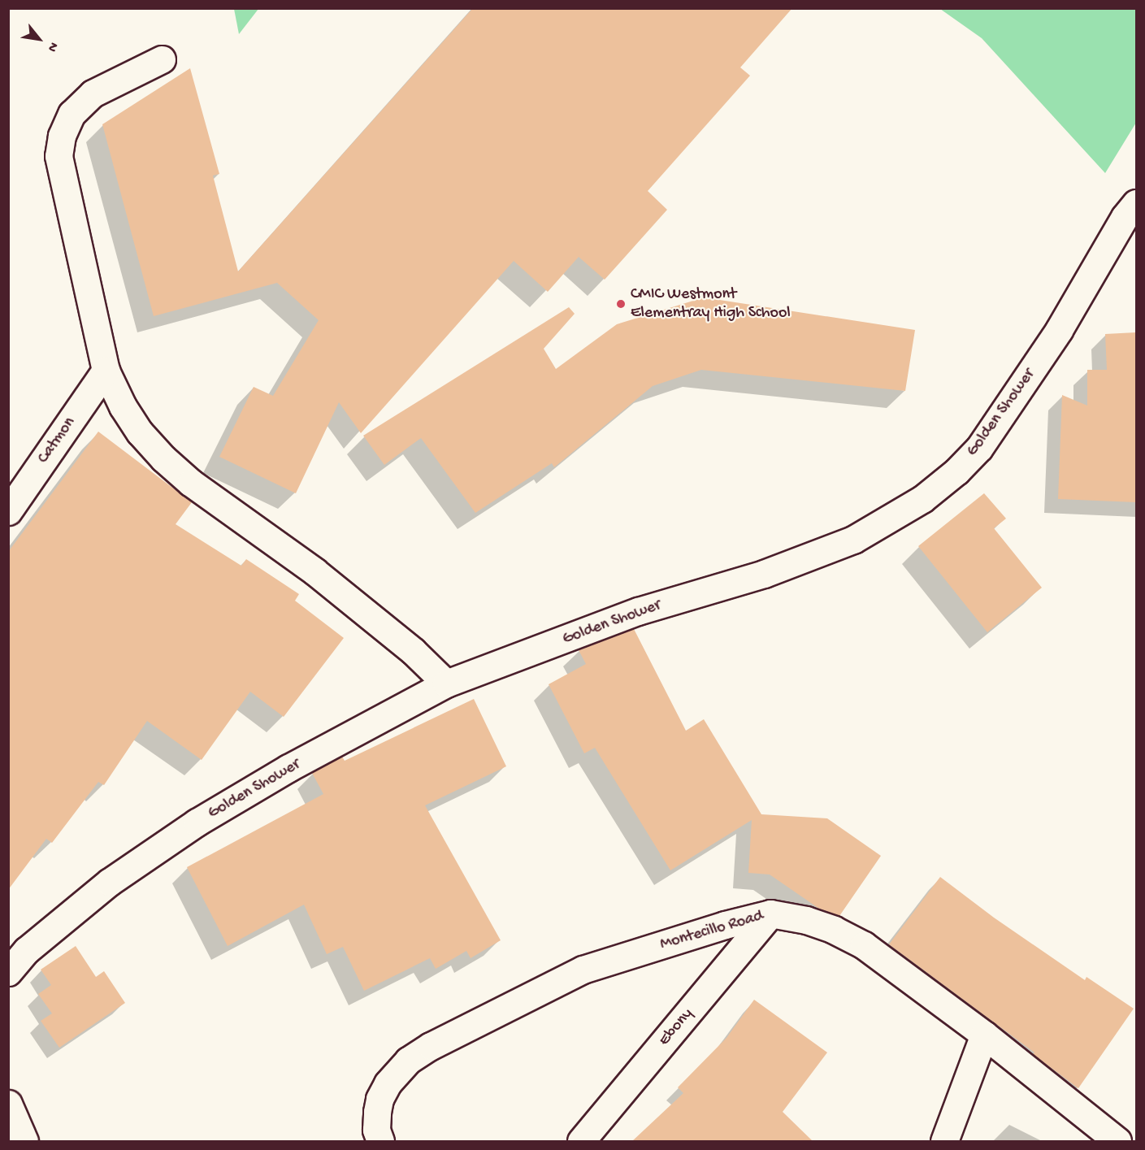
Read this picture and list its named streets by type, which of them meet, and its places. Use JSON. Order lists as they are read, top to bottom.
{
  "streets": {
    "street": [
      "Golden Shower",
      "Catmon",
      "Montecillo Road",
      "Ebony"
    ]
  },
  "crossings": [
    ["Montecillo Road", "Ebony"]
  ],
  "places": ["CMIC Westmont Elementray High School"],
  "north": "bottom right"
}
